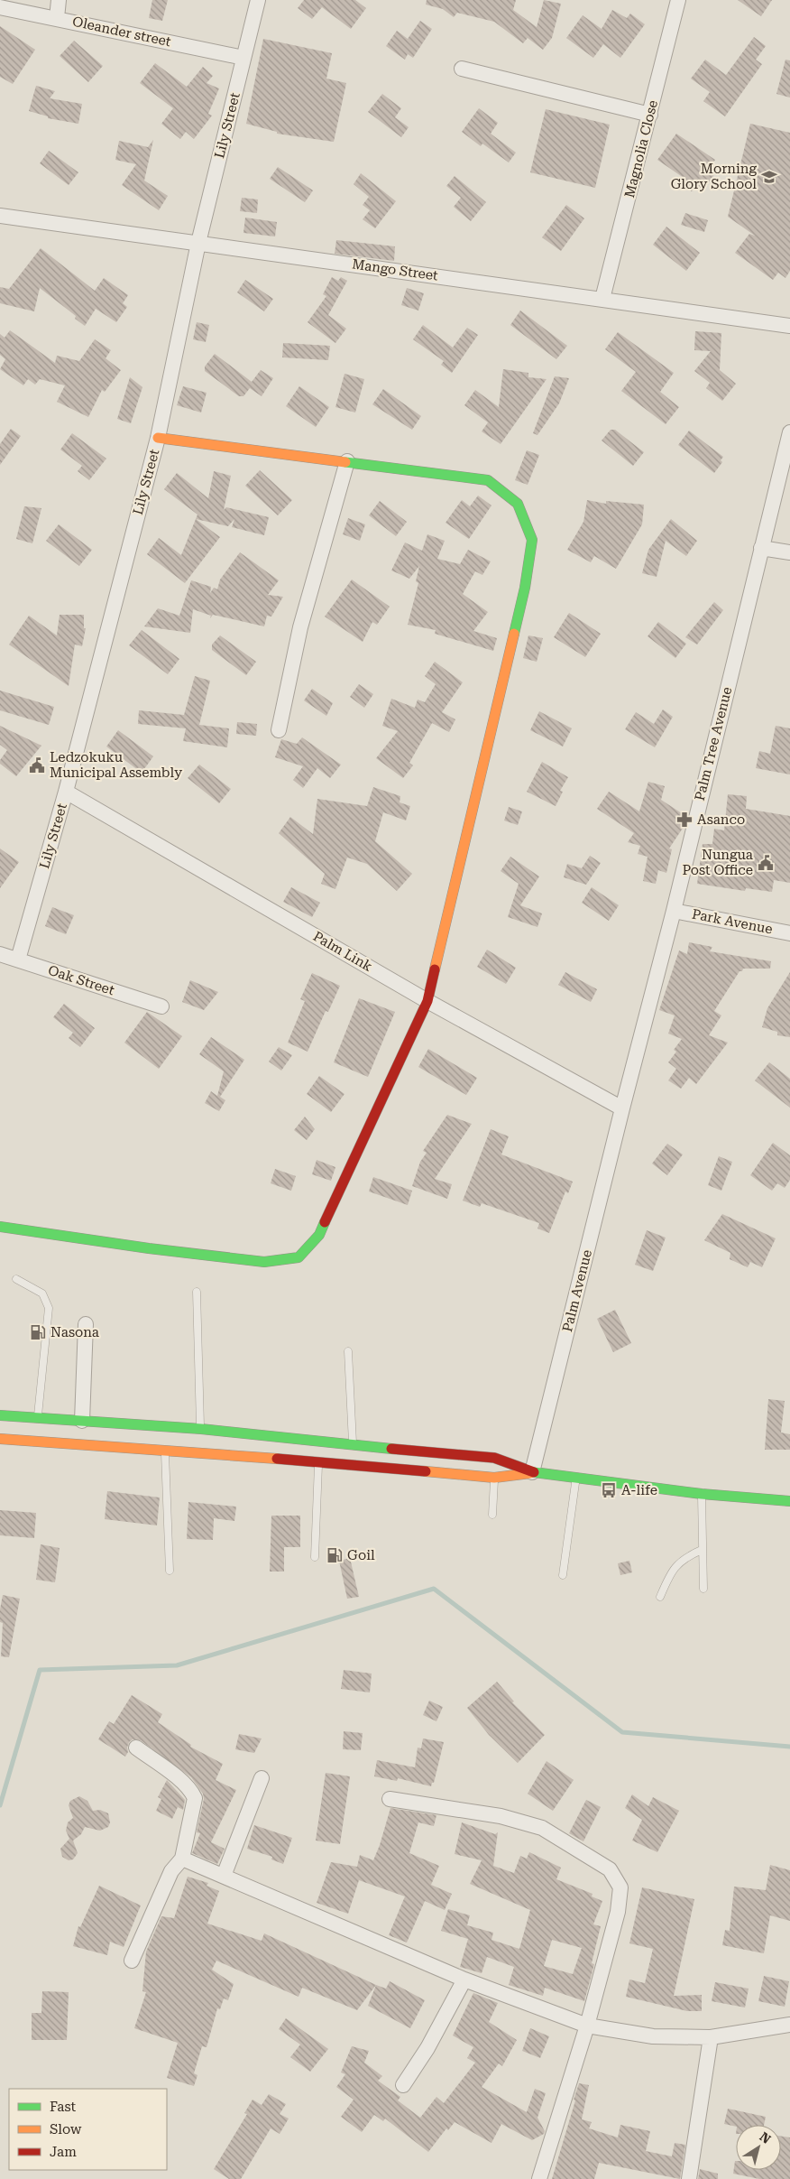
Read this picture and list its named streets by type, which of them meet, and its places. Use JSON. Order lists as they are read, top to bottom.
{
  "streets": {
    "street": [
      "Oleander street",
      "Lily Street",
      "Magnolia Close",
      "Mango Street",
      "Palm Tree Avenue",
      "Park Avenue",
      "Palm Link",
      "Oak Street",
      "Palm Avenue"
    ]
  },
  "crossings": [
    ["Oleander street", "Lily Street"],
    ["Lily Street", "Mango Street"],
    ["Lily Street", "Palm Link"],
    ["Lily Street", "Oak Street"],
    ["Magnolia Close", "Mango Street"],
    ["Palm Tree Avenue", "Park Avenue"],
    ["Palm Tree Avenue", "Palm Link"],
    ["Palm Tree Avenue", "Palm Avenue"],
    ["Palm Link", "Palm Avenue"]
  ],
  "places": {
    "school or university": ["Morning Glory School"],
    "public building": ["Ledzokuku Municipal Assembly", "Nungua Post Office"],
    "pharmacy": ["Asanco"],
    "fuel station": ["Nasona", "Goil"],
    "bus stop": ["A-life"]
  },
  "legend": ["Fast", "Slow", "Jam"],
  "north": "top right"
}
